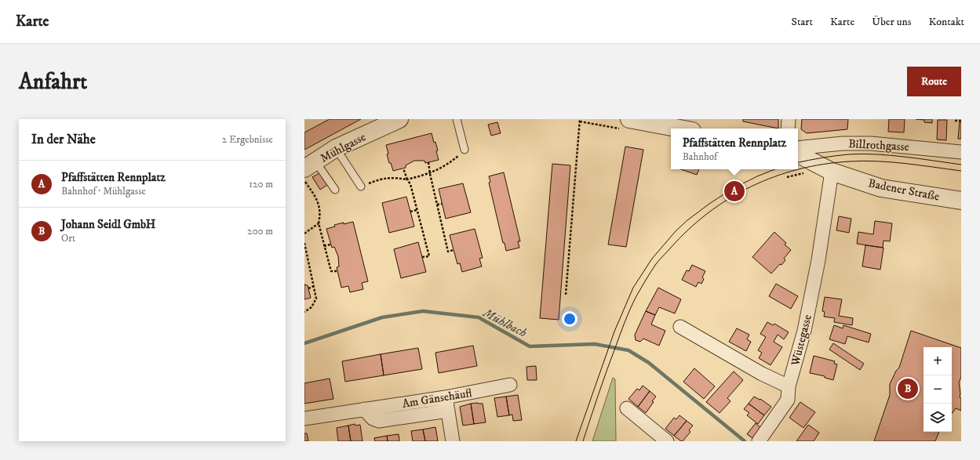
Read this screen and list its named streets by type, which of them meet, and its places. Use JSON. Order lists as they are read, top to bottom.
{
  "streets": {
    "street": [
      "Billrothgasse",
      "Mühlgasse",
      "Badener Straße",
      "Wüstegasse",
      "Am Gänsehäufl"
    ]
  },
  "crossings": [
    ["Badener Straße", "Wüstegasse"]
  ],
  "water": ["Mühlbach"],
  "page": {
    "header": "Karte",
    "nav": [
      "Start",
      "Karte",
      "Über uns",
      "Kontakt"
    ],
    "buttons": "Route",
    "title": "Anfahrt",
    "heading": ["In der Nähe", "2 Ergebnisse"],
    "popup": ["Pfaffstätten Rennplatz", "Bahnhof"],
    "list": [
      {
        "mark": "A",
        "name": "Pfaffstätten Rennplatz",
        "note": "Bahnhof · Mühlgasse",
        "value": "120 m"
      },
      {
        "mark": "B",
        "name": "Johann Seidl GmbH",
        "note": "Ort",
        "value": "200 m"
      }
    ],
    "pins": ["A", "B"],
    "map_buttons": ["+", "−"]
  }
}
